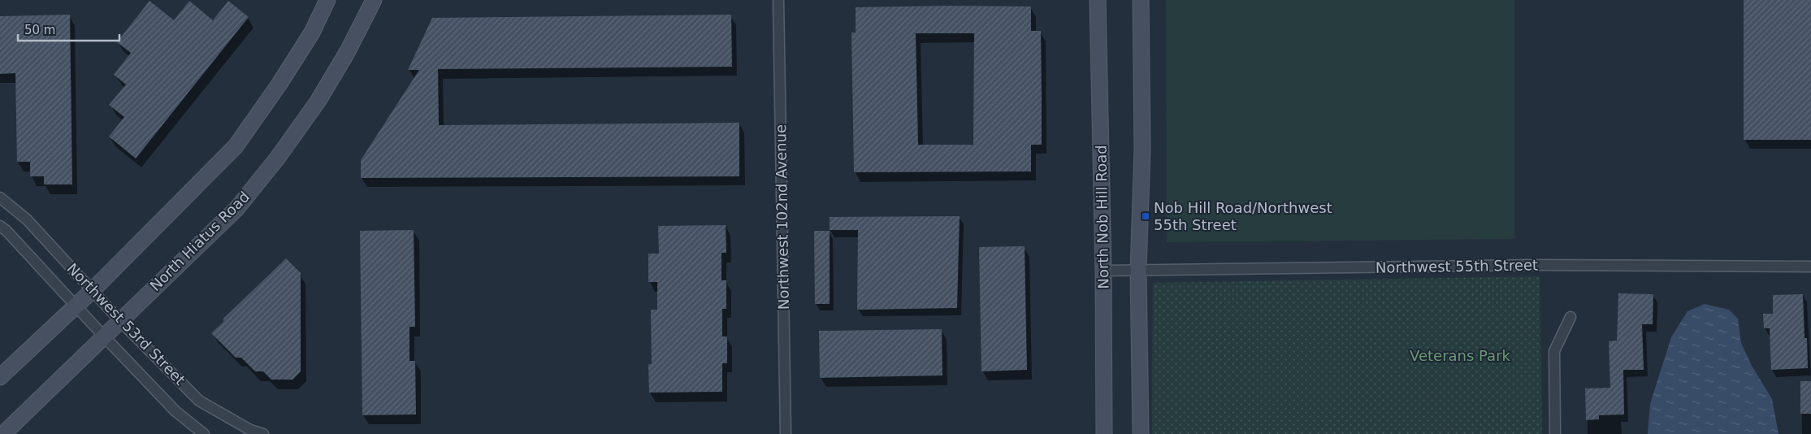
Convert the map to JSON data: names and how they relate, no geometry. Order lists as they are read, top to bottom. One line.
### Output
{"streets":{"main road":["North Nob Hill Road","North Hiatus Road"],"street":["Northwest 102nd Avenue","Northwest 55th Street","Northwest 53rd Street"]},"crossings":[["North Nob Hill Road","Northwest 55th Street"],["North Hiatus Road","Northwest 53rd Street"]],"parks":["Veterans Park"],"places":{"transit":["Nob Hill Road/Northwest 55th Street"]},"scale_bar":"50 m"}
